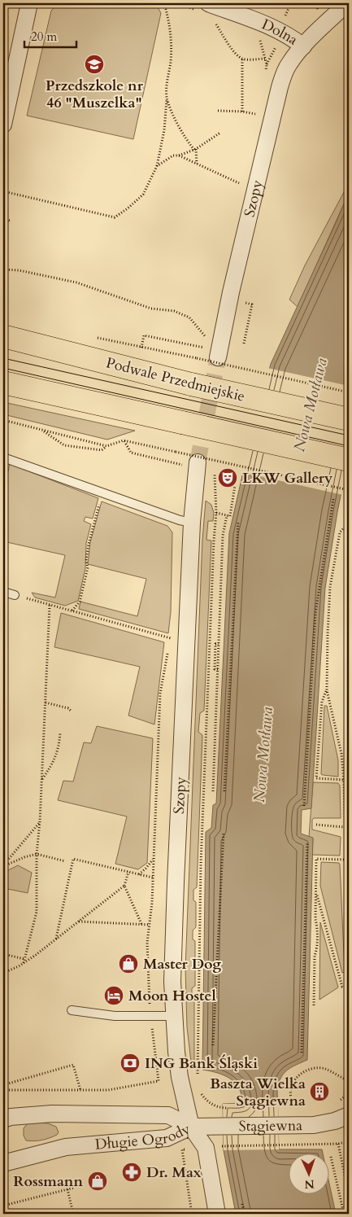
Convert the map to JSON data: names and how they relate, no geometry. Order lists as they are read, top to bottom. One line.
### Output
{"streets":{"main road":["Podwale Przedmiejskie"],"street":["Dolna","Szopy","Stągiewna","Długie Ogrody"]},"crossings":[["Dolna","Szopy"],["Szopy","Stągiewna"],["Szopy","Długie Ogrody"],["Stągiewna","Długie Ogrody"]],"water":["Nowa Motława"],"places":{"school or university":["Przedszkole nr 46 \"Muszelka\""],"theatre":["LKW Gallery"],"shop":["Master Dog","Rossmann"],"hotel":["Moon Hostel"],"bank":["ING Bank Śląski"],"building":["Baszta Wielka Stągiewna"],"pharmacy":["Dr. Max"]},"scale_bar":"20 m","north":"bottom"}
